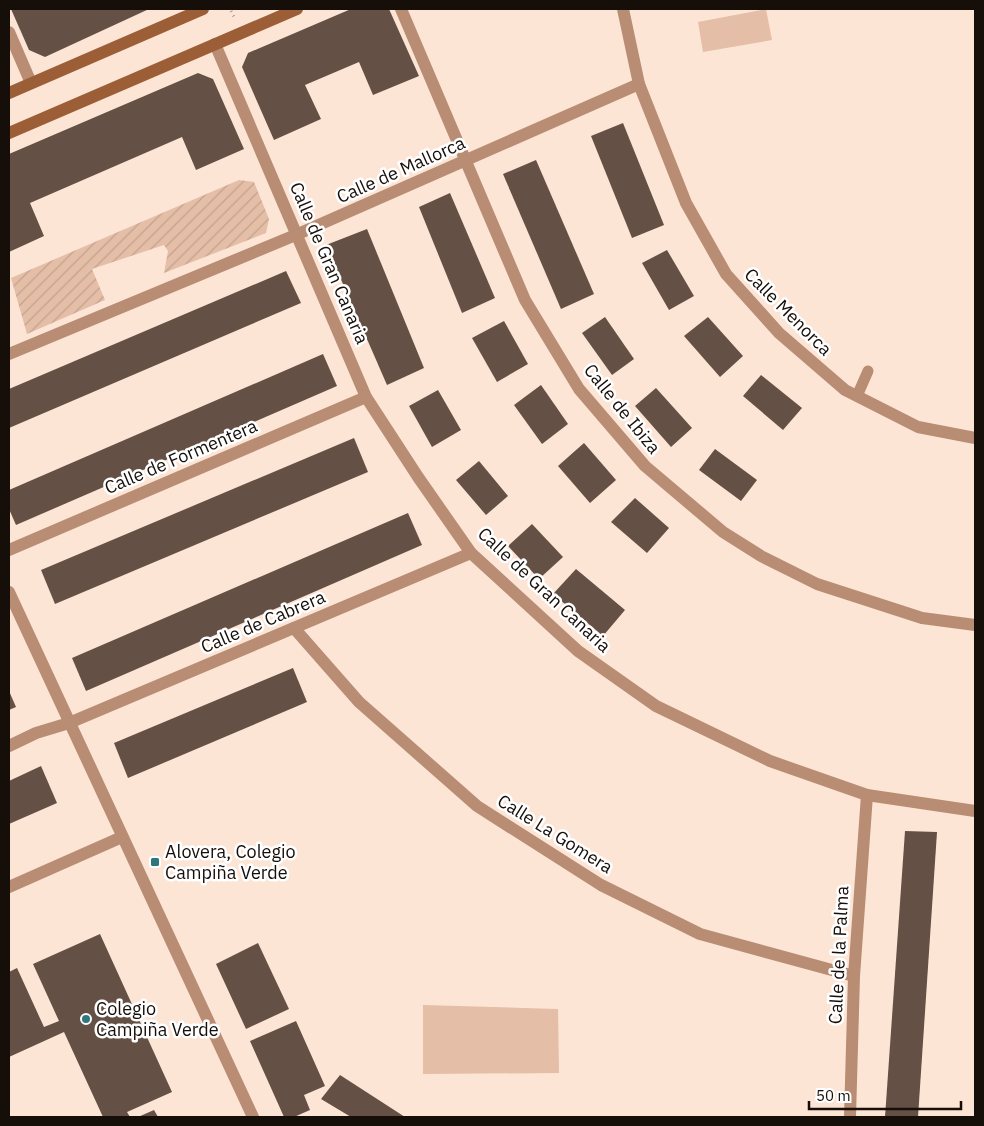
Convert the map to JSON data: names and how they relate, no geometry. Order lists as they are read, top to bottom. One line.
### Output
{"streets":{"street":["Calle de Mallorca","Calle de Gran Canaria","Calle Menorca","Calle de Ibiza","Calle de Formentera","Calle de Cabrera","Calle La Gomera","Calle de la Palma"]},"crossings":[["Calle de Mallorca","Calle de Gran Canaria"],["Calle de Mallorca","Calle Menorca"],["Calle de Mallorca","Calle de Ibiza"],["Calle de Gran Canaria","Calle de Formentera"],["Calle de Gran Canaria","Calle de Cabrera"],["Calle de Gran Canaria","Calle de la Palma"],["Calle de Cabrera","Calle La Gomera"],["Calle La Gomera","Calle de la Palma"]],"places":{"transit":["Alovera, Colegio Campiña Verde"],"other":["Colegio Campiña Verde"]},"scale_bar":"50 m"}
